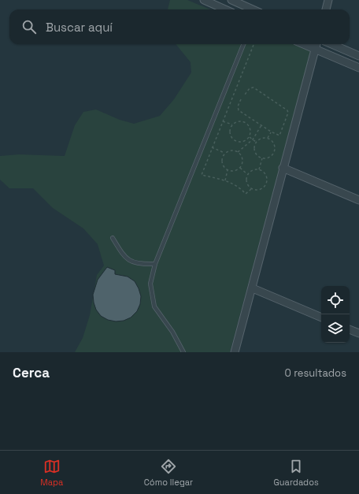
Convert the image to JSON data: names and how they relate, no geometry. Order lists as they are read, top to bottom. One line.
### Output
{"page":{"search":"Buscar aquí","heading":["Cerca","0 resultados"],"nav":["Mapa","Cómo llegar","Guardados"]}}
